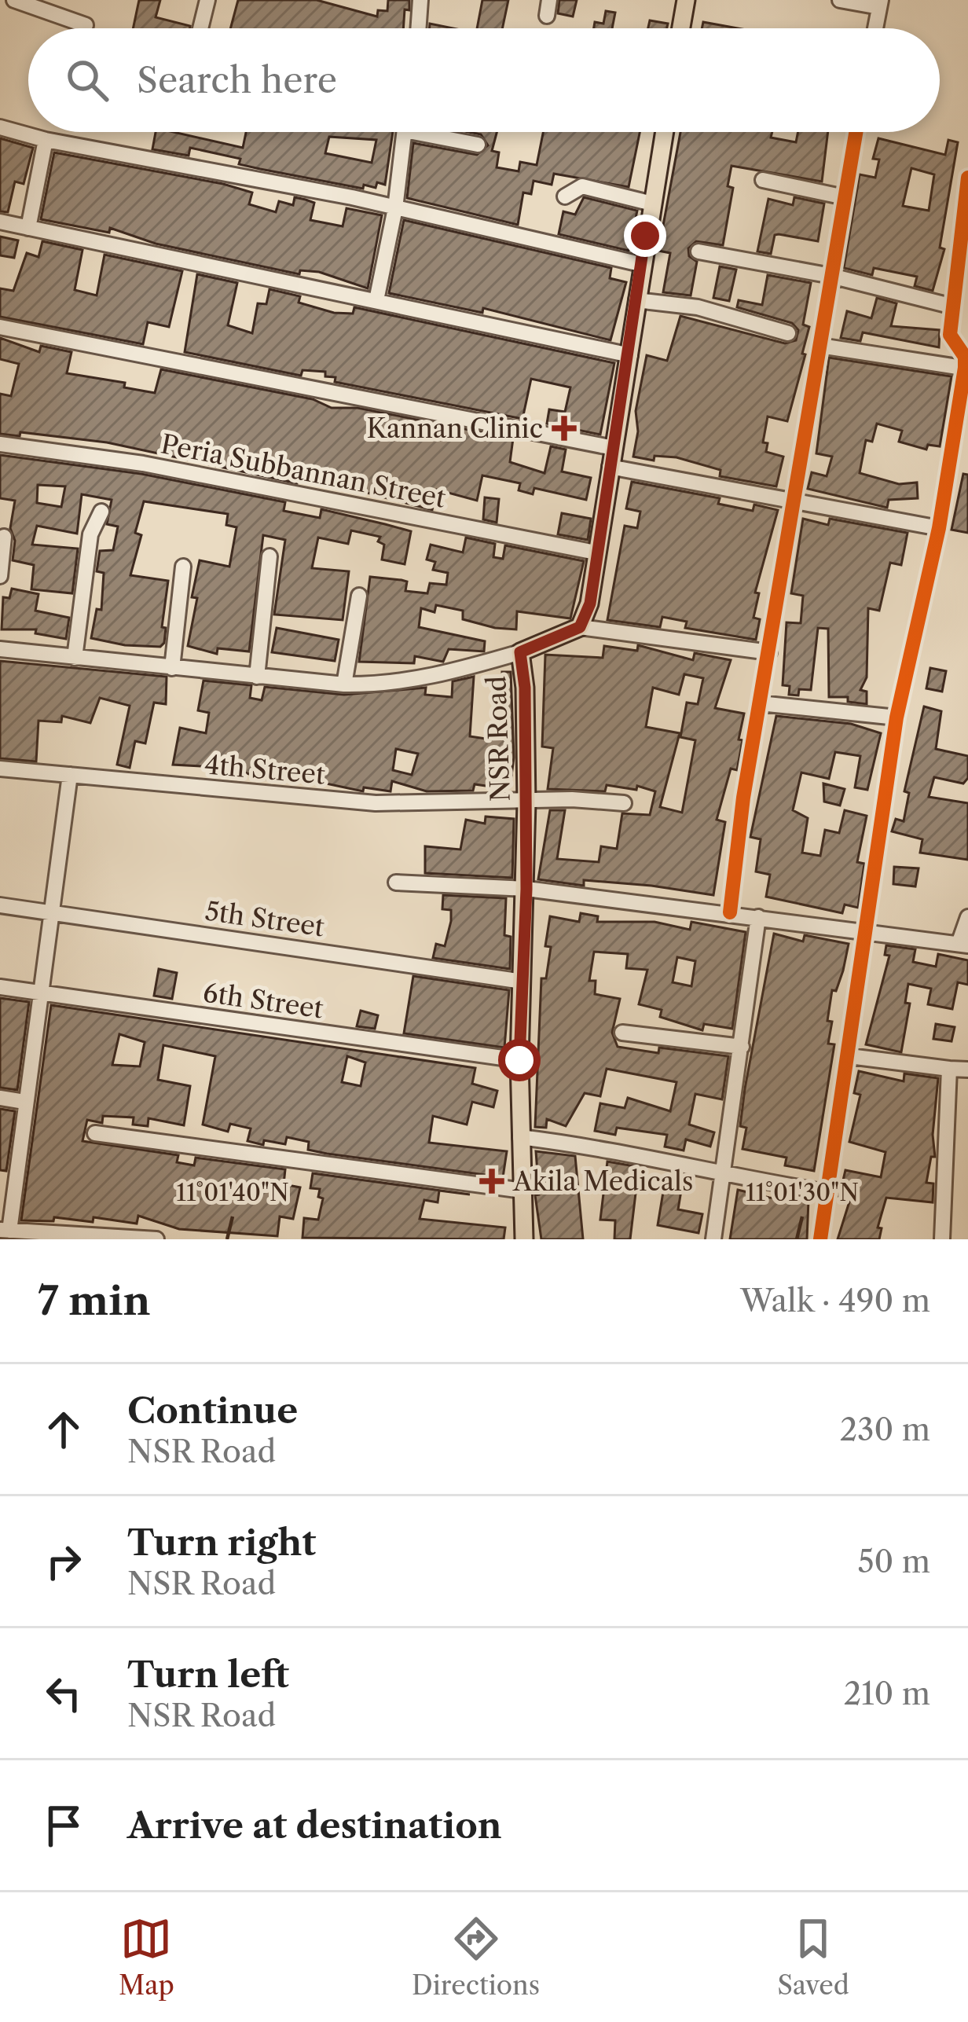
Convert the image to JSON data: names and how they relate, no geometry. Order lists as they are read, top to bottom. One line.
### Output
{"streets":{"main road":["NSR Road"],"street":["Peria Subbannan Street","4th Street","5th Street","6th Street"]},"crossings":[["NSR Road","4th Street"],["NSR Road","5th Street"],["NSR Road","6th Street"]],"places":{"health":["Kannan Clinic","Akila Medicals"]},"page":{"search":"Search here","heading":["7 min","Walk · 490 m"],"list":[["Continue","NSR Road","230 m"],["Turn right","NSR Road","50 m"],["Turn left","NSR Road","210 m"],"Arrive at destination"],"nav":["Map","Directions","Saved"]},"coordinates":["11°01'40\"N","11°01'30\"N"]}
